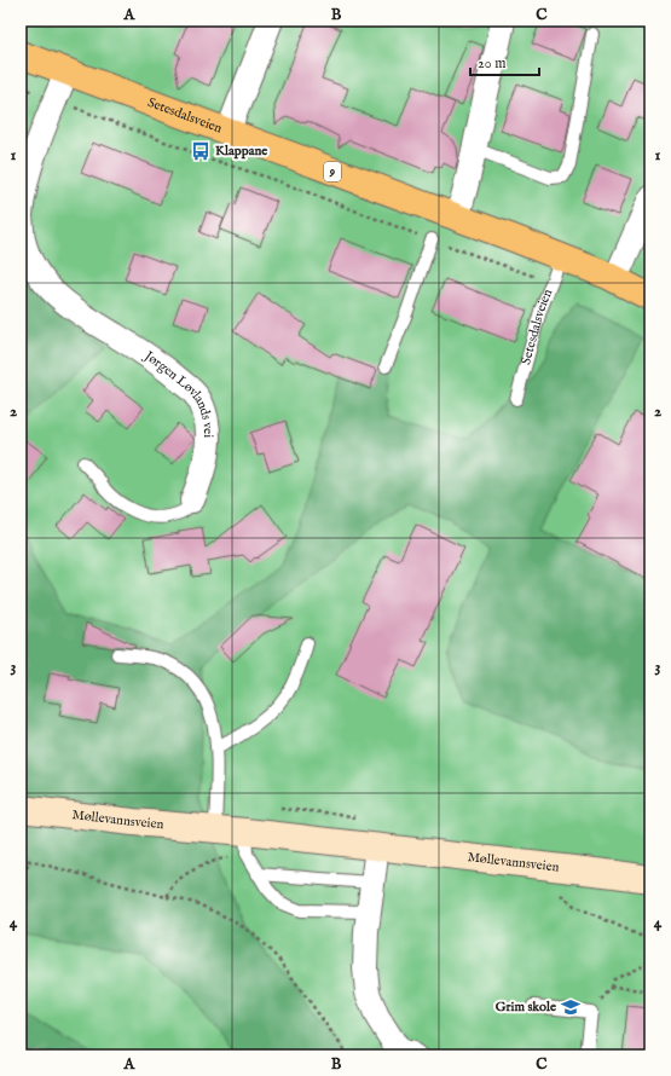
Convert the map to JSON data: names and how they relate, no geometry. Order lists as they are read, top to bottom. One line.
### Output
{"streets":{"highway":["Setesdalsveien","9"],"main road":["Møllevannsveien"],"street":["Jørgen Løvlands vei"]},"crossings":[["Setesdalsveien","Jørgen Løvlands vei"]],"places":{"bus stop":["Klappane"],"school or university":["Grim skole"]},"scale_bar":"20 m","grid":{"columns":["A","B","C"],"rows":["1","2","3","4"]}}
